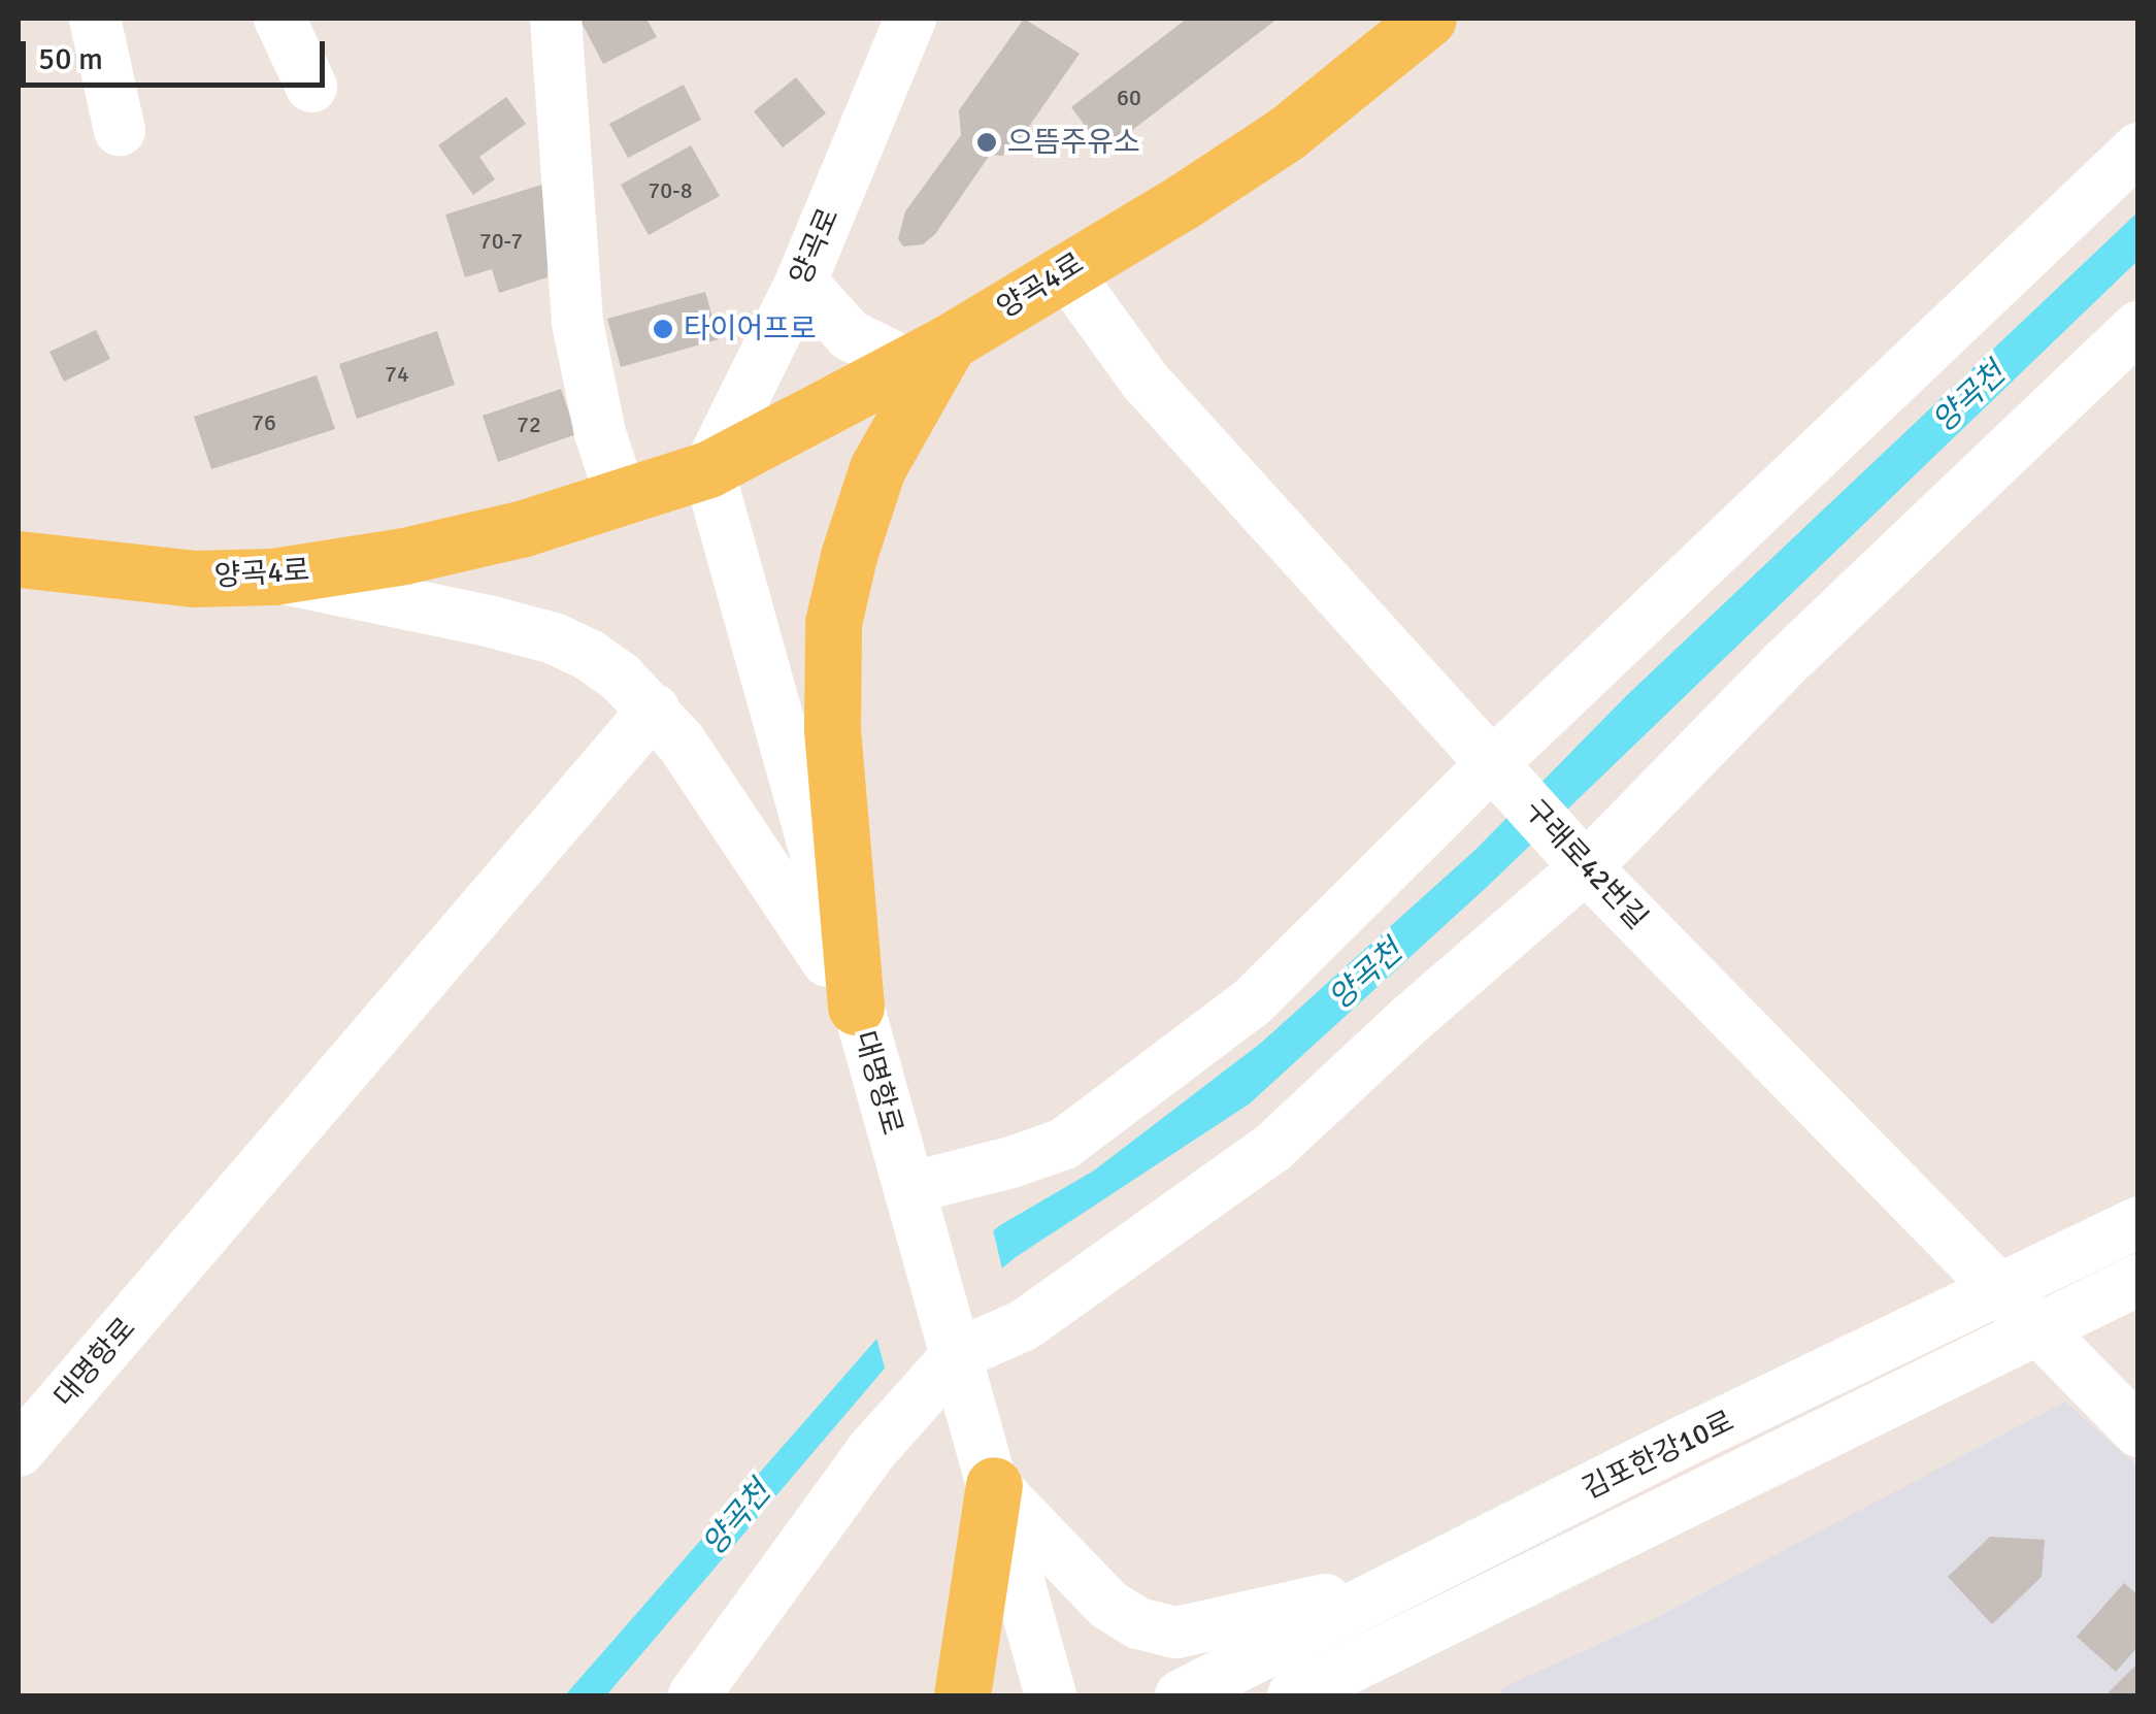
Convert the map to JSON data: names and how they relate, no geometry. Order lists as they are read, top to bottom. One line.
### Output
{"streets":{"main road":["양곡4로"],"street":["양곡로","구래로42번길","대명항로","김포한강10로"]},"crossings":[["양곡로","양곡4로"],["양곡로","대명항로"],["양곡4로","구래로42번길"],["양곡4로","대명항로"],["구래로42번길","김포한강10로"]],"water":["양곡천"],"places":["으뜸주유소","타이어프로"],"house_numbers":["60","70-8","70-7","74","76","72"],"scale_bar":"50 m"}
